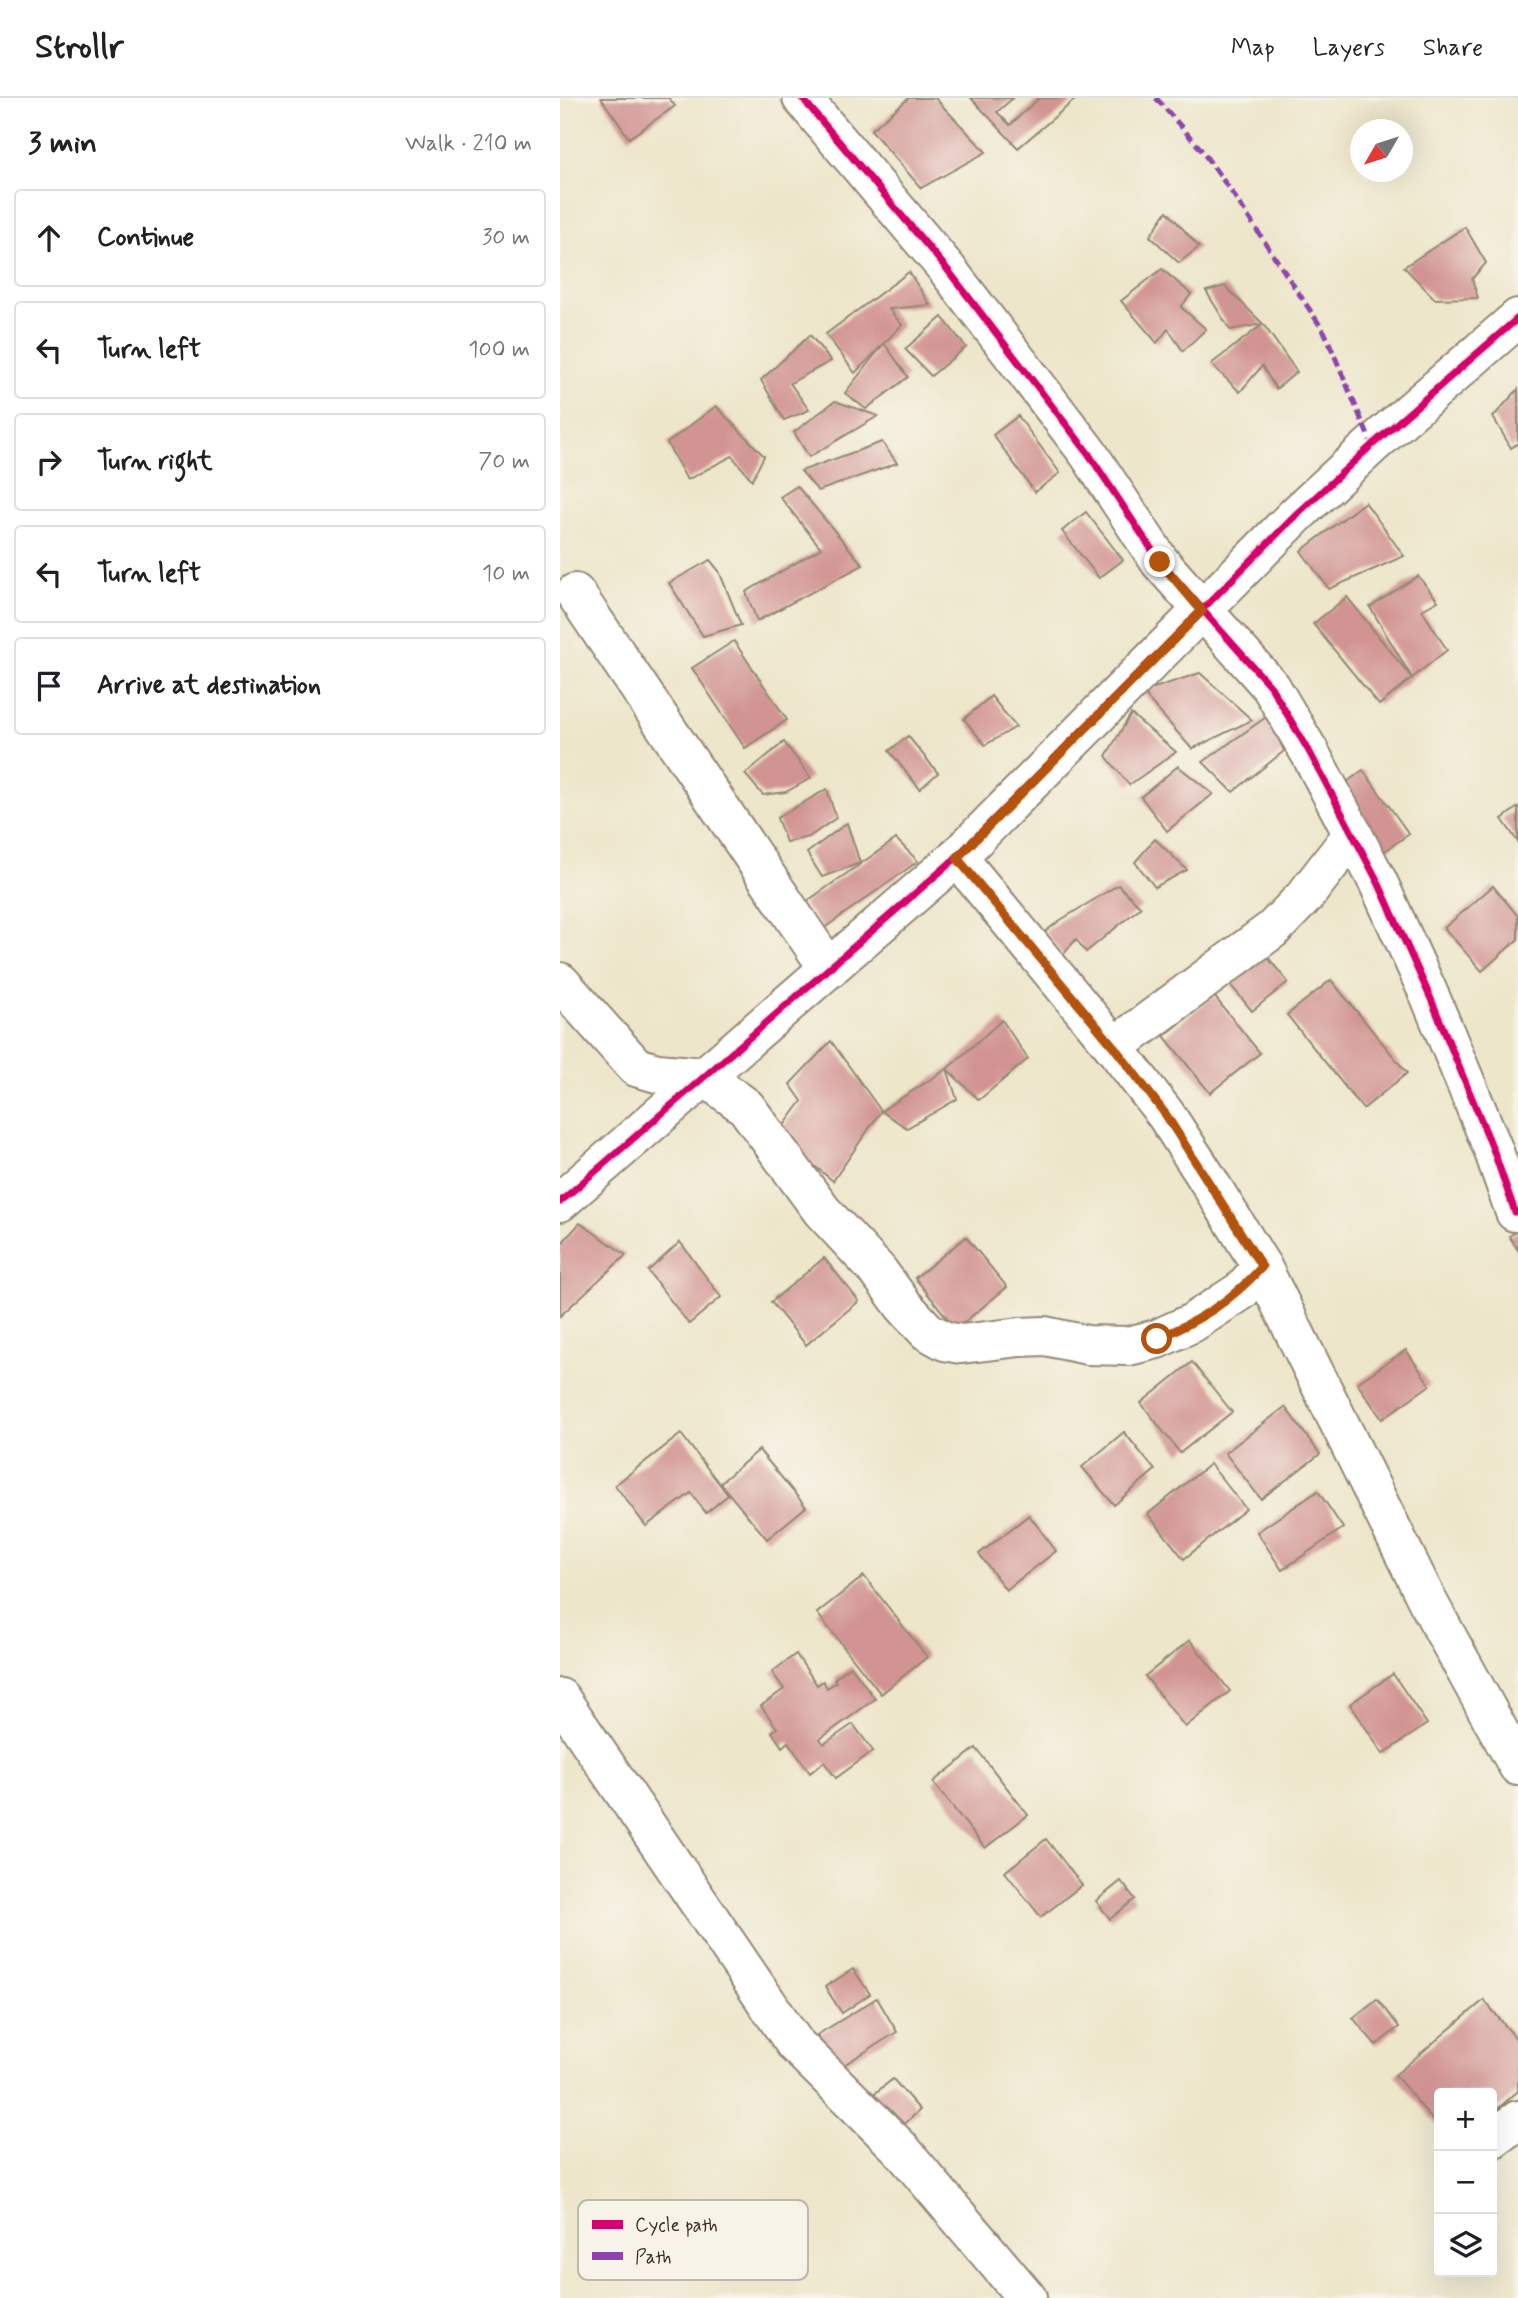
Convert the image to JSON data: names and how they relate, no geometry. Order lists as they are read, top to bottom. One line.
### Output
{"legend":["Cycle path","Path"],"north":"bottom left","page":{"header":"Strollr","nav":["Map","Layers","Share"],"heading":["3 min","Walk · 210 m"],"list":[["Continue","30 m"],["Turn left","100 m"],["Turn right","70 m"],["Turn left","10 m"],"Arrive at destination"],"map_buttons":["+","−"]}}
